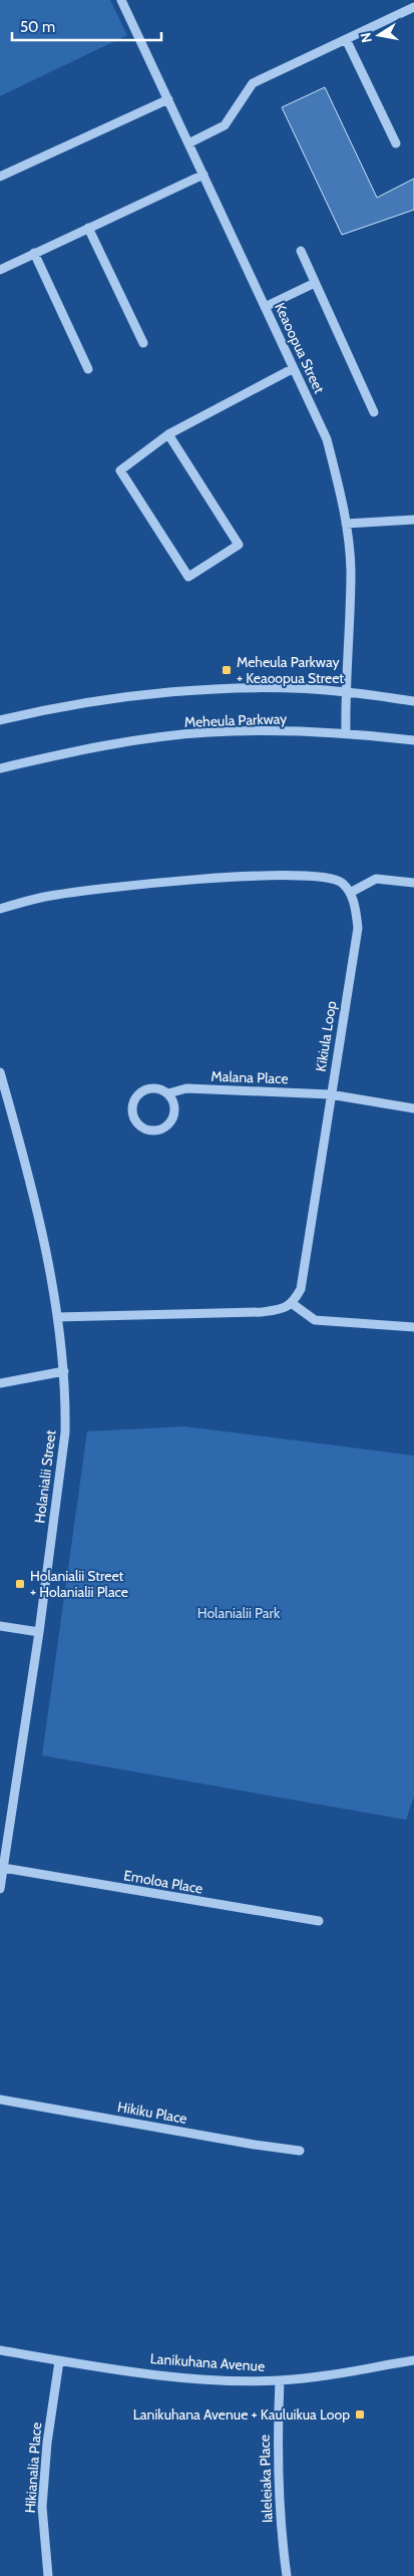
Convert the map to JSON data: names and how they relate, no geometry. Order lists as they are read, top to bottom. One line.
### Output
{"streets":{"street":["Keaoopua Street","Meheula Parkway","Kikiula Loop","Malana Place","Holanialii Street","Emoloa Place","Hikiku Place","Lanikuhana Avenue","Hikianalia Place","Ialeleiaka Place"]},"crossings":[["Keaoopua Street","Meheula Parkway"],["Kikiula Loop","Malana Place"],["Holanialii Street","Emoloa Place"],["Lanikuhana Avenue","Hikianalia Place"],["Lanikuhana Avenue","Ialeleiaka Place"]],"parks":["Holanialii Park"],"places":{"transit":["Meheula Parkway + Keaoopua Street","Holanialii Street + Holanialii Place","Lanikuhana Avenue + Kauluikua Loop"]},"scale_bar":"50 m","north":"left"}
